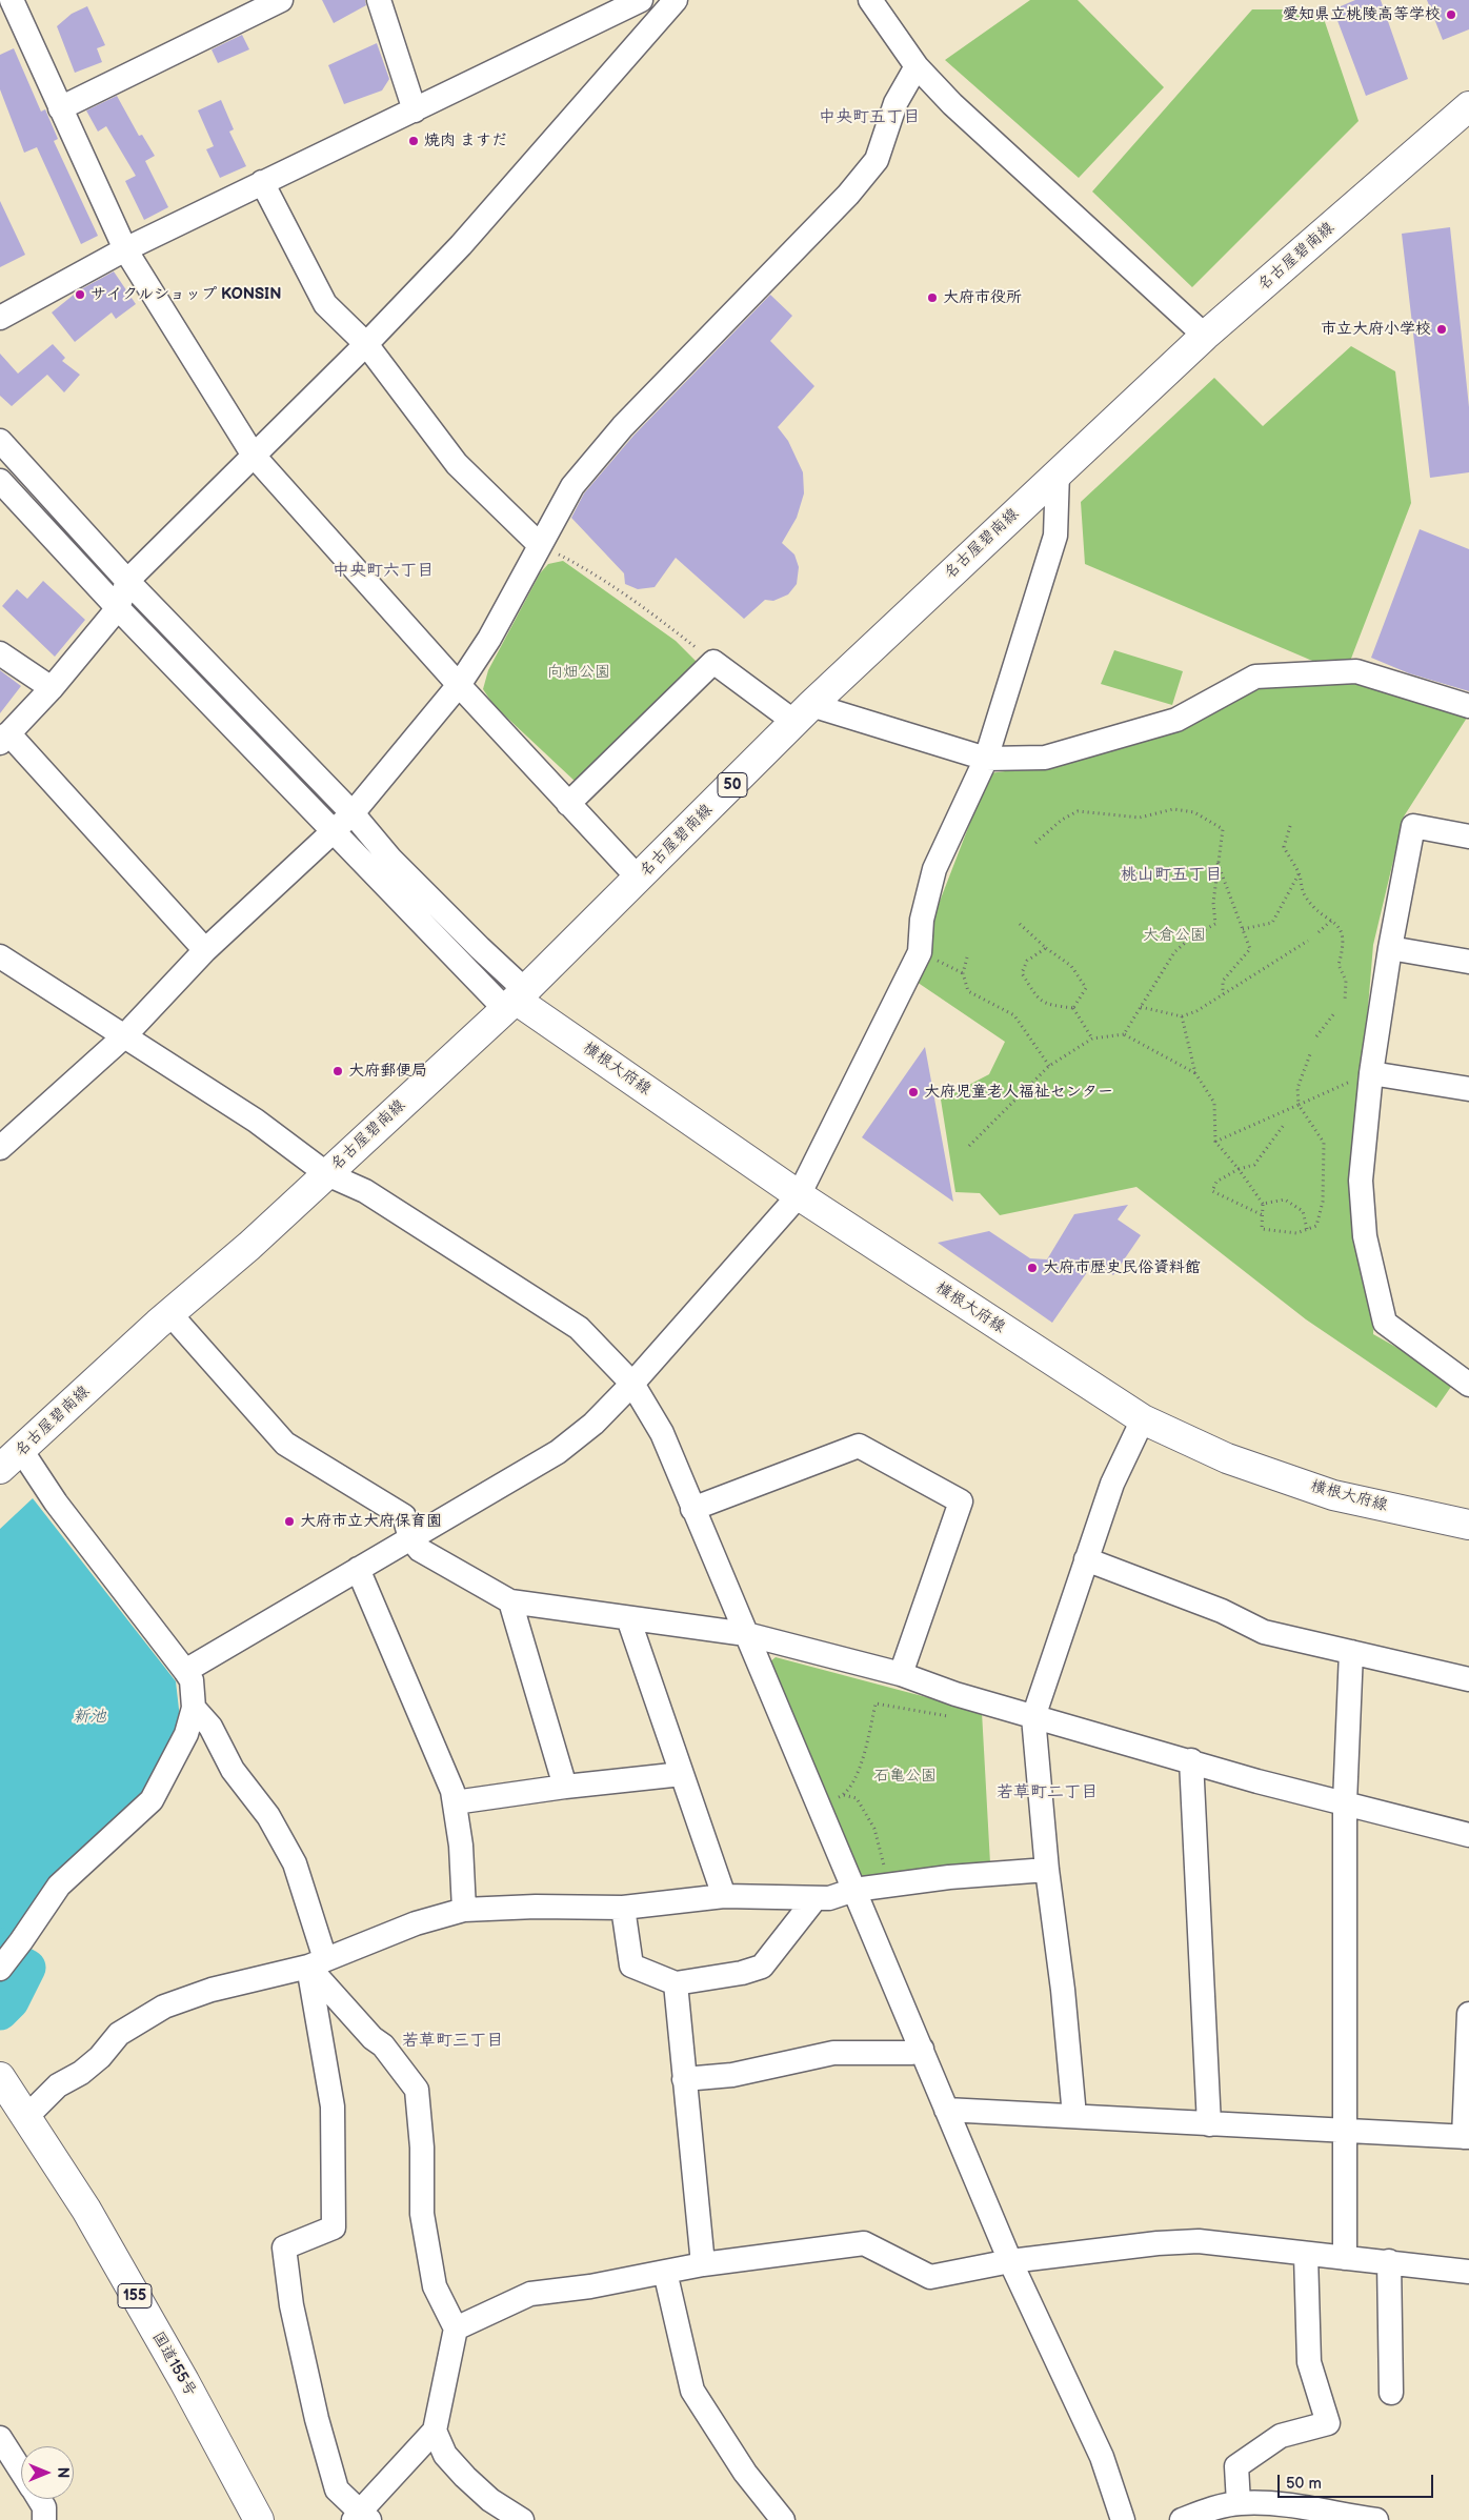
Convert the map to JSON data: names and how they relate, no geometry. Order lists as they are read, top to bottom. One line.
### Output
{"streets":{"main road":["名古屋碧南線","50","横根大府線","155","国道155号"]},"crossings":[["名古屋碧南線","横根大府線"]],"districts":["中央町五丁目","中央町六丁目","桃山町五丁目","若草町二丁目","若草町三丁目"],"water":["新池"],"parks":["向畑公園","大倉公園","石亀公園"],"places":["愛知県立桃陵高等学校","焼肉 ますだ","サイクルショップ KONSIN","大府市役所","市立大府小学校","大府郵便局","大府児童老人福祉センター","大府市歴史民俗資料館","大府市立大府保育園"],"scale_bar":"50 m","north":"right"}
